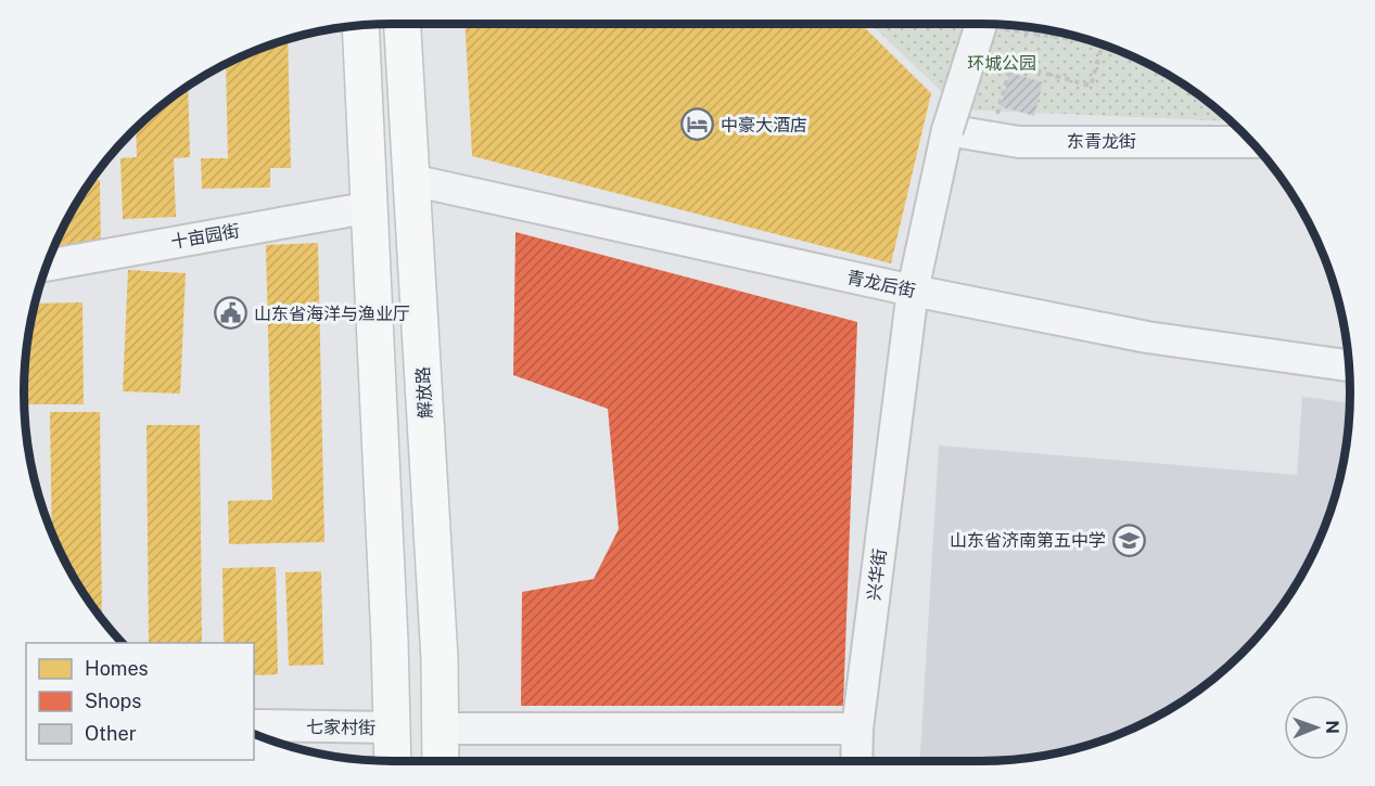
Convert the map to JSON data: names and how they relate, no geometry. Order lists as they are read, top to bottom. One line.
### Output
{"streets":{"main road":["解放路"],"street":["东青龙街","十亩园街","青龙后街","兴华街","七家村街"]},"crossings":[["东青龙街","兴华街"],["青龙后街","解放路"],["青龙后街","兴华街"]],"parks":["环城公园"],"places":{"hotel":["中豪大酒店"],"public building":["山东省海洋与渔业厅"],"school or university":["山东省济南第五中学"]},"legend":["Homes","Shops","Other"],"north":"right"}
